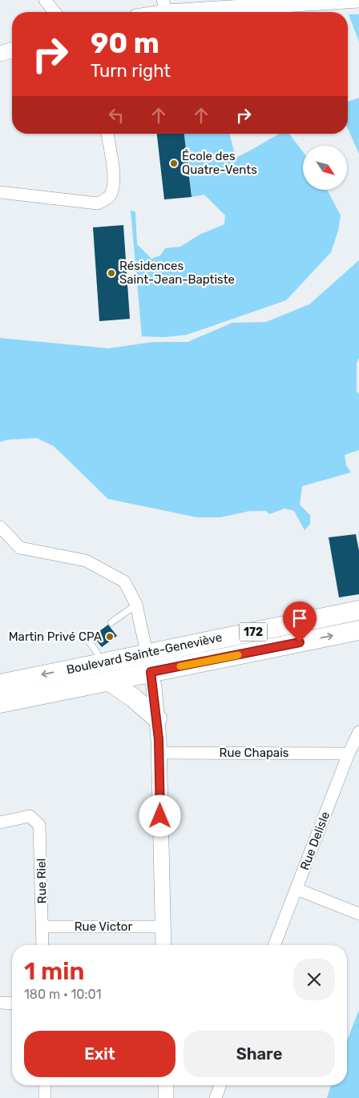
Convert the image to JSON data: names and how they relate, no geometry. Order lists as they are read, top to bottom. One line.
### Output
{"streets":{"main road":["172","Boulevard Sainte-Geneviève"],"street":["Rue Chapais","Rue Delisle","Rue Riel","Rue Victor"]},"crossings":[["Rue Chapais","Rue Delisle"],["Rue Riel","Rue Victor"]],"places":["École des Quatre-Vents","Résidences Saint-Jean-Baptiste","Martin Privé CPA"],"north":"bottom right","page":{"turn":["90 m","Turn right"],"heading":["1 min","180 m · 10:01"],"buttons":["Exit","Share"]}}
